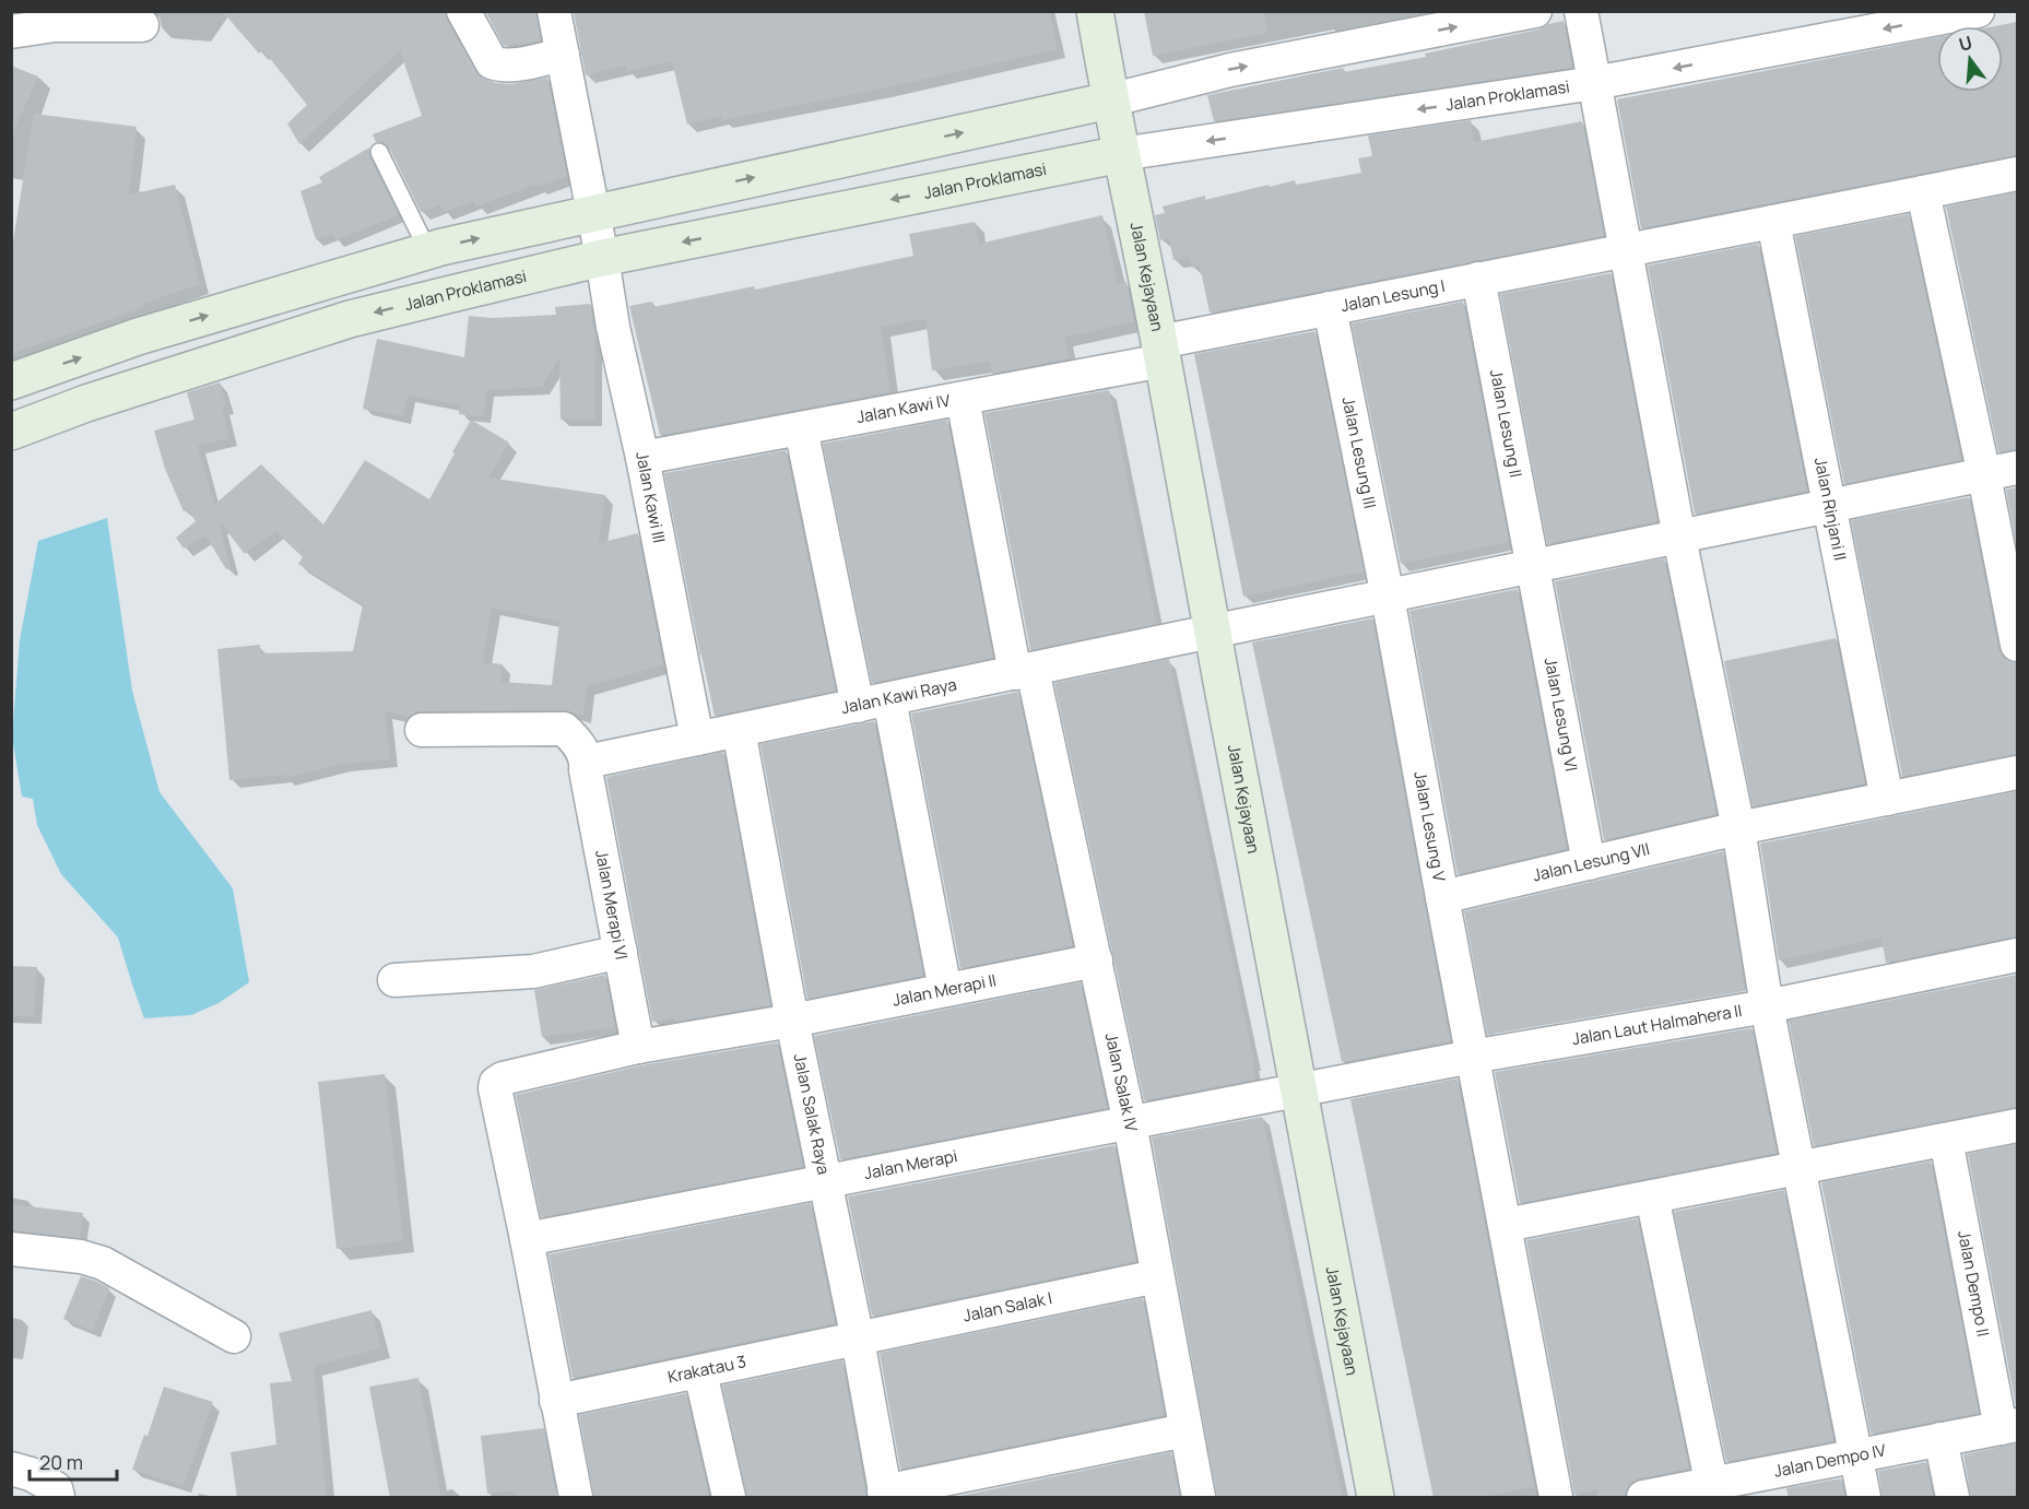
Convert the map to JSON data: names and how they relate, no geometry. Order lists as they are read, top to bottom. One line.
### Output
{"streets":{"street":["Jalan Proklamasi","Jalan Kejayaan","Jalan Lesung I","Jalan Kawi IV","Jalan Lesung II","Jalan Lesung III","Jalan Kawi III","Jalan Rinjani II","Jalan Kawi Raya","Jalan Lesung VI","Jalan Lesung V","Jalan Lesung VII","Jalan Merapi VI","Jalan Merapi II","Jalan Laut Halmahera II","Jalan Salak IV","Jalan Salak Raya","Jalan Merapi","Jalan Dempo II","Jalan Salak I","Krakatau 3","Jalan Dempo IV"]},"crossings":[["Jalan Proklamasi","Jalan Kejayaan"],["Jalan Proklamasi","Jalan Kawi III"],["Jalan Kejayaan","Jalan Lesung I"],["Jalan Kejayaan","Jalan Kawi IV"],["Jalan Kejayaan","Jalan Kawi Raya"],["Jalan Kejayaan","Jalan Laut Halmahera II"],["Jalan Kejayaan","Jalan Merapi"],["Jalan Lesung I","Jalan Kawi IV"],["Jalan Lesung I","Jalan Lesung II"],["Jalan Lesung I","Jalan Lesung III"],["Jalan Lesung I","Jalan Rinjani II"],["Jalan Kawi IV","Jalan Kawi III"],["Jalan Kawi IV","Jalan Salak IV"],["Jalan Lesung II","Jalan Kawi Raya"],["Jalan Lesung II","Jalan Lesung VI"],["Jalan Lesung III","Jalan Kawi Raya"],["Jalan Lesung III","Jalan Lesung V"],["Jalan Kawi III","Jalan Kawi Raya"],["Jalan Rinjani II","Jalan Kawi Raya"],["Jalan Rinjani II","Jalan Lesung VII"],["Jalan Kawi Raya","Jalan Lesung VI"],["Jalan Kawi Raya","Jalan Lesung V"],["Jalan Kawi Raya","Jalan Merapi VI"],["Jalan Kawi Raya","Jalan Salak IV"],["Jalan Kawi Raya","Jalan Salak Raya"],["Jalan Lesung VI","Jalan Lesung VII"],["Jalan Lesung V","Jalan Lesung VII"],["Jalan Lesung V","Jalan Laut Halmahera II"],["Jalan Merapi VI","Jalan Merapi II"],["Jalan Merapi II","Jalan Salak IV"],["Jalan Merapi II","Jalan Salak Raya"],["Jalan Merapi II","Jalan Merapi"],["Jalan Laut Halmahera II","Jalan Merapi"],["Jalan Salak IV","Jalan Merapi"],["Jalan Salak IV","Jalan Salak I"],["Jalan Salak Raya","Jalan Merapi"],["Jalan Salak Raya","Jalan Salak I"],["Jalan Salak Raya","Krakatau 3"],["Jalan Dempo II","Jalan Dempo IV"],["Jalan Salak I","Krakatau 3"]],"scale_bar":"20 m","north":"top"}
